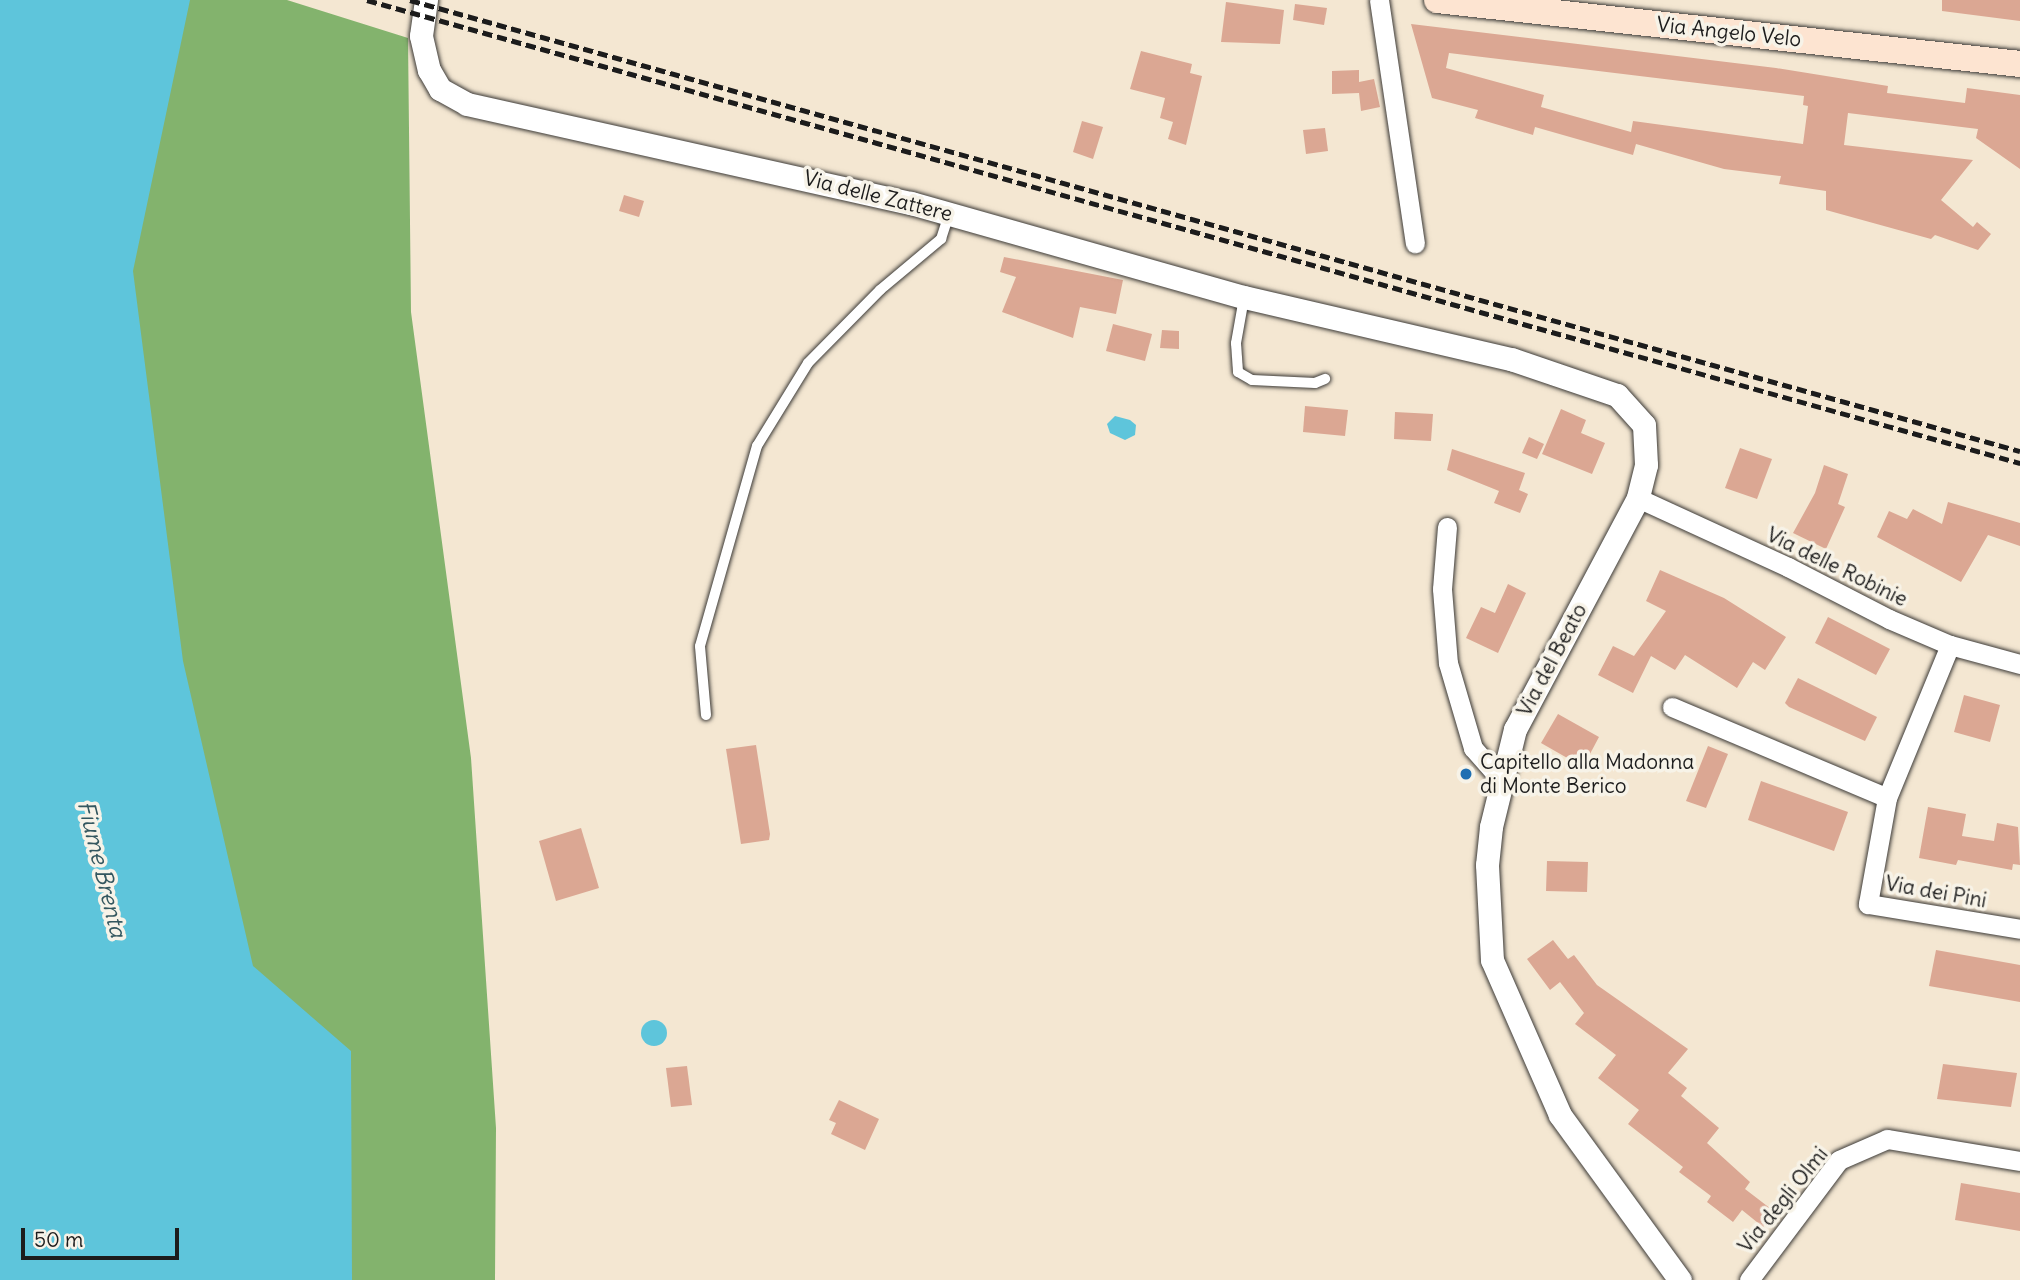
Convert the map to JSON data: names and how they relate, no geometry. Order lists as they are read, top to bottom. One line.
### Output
{"streets":{"main road":["Via Angelo Velo"],"street":["Via delle Zattere","Via delle Robinie","Via del Beato","Via dei Pini","Via degli Olmi"]},"crossings":[["Via delle Zattere","Via del Beato"],["Via delle Robinie","Via del Beato"],["Via delle Robinie","Via dei Pini"]],"water":["Fiume Brenta"],"places":["Capitello alla Madonna di Monte Berico"],"scale_bar":"50 m"}
